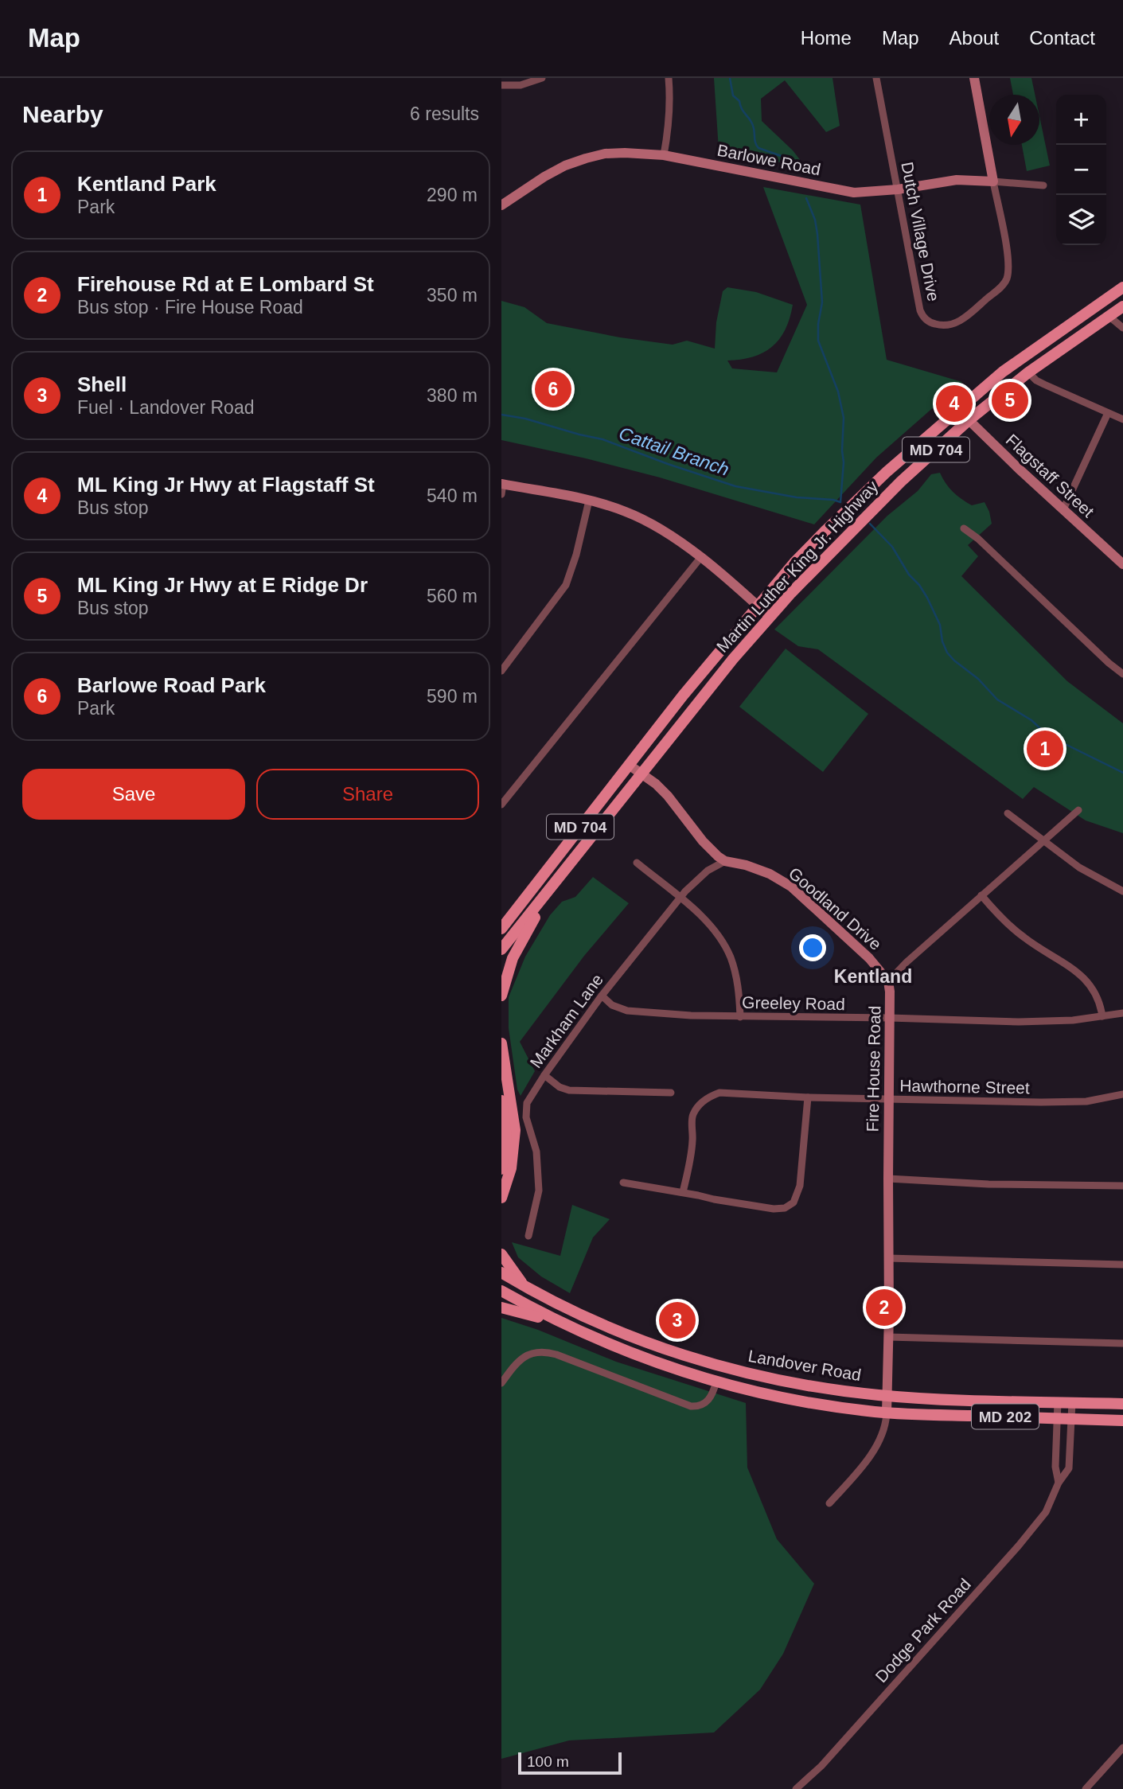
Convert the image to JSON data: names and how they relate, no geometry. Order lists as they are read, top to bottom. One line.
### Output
{"streets":{"main road":["MD 704","Martin Luther King Jr. Highway","Landover Road","MD 202"],"street":["Barlowe Road","Dutch Village Drive","Flagstaff Street","Goodland Drive","Greeley Road","Markham Lane","Fire House Road","Hawthorne Street","Dodge Park Road"]},"crossings":[["Barlowe Road","Dutch Village Drive"],["Flagstaff Street","Martin Luther King Jr. Highway"],["Martin Luther King Jr. Highway","Goodland Drive"],["Goodland Drive","Markham Lane"],["Goodland Drive","Fire House Road"],["Greeley Road","Markham Lane"],["Greeley Road","Fire House Road"],["Fire House Road","Hawthorne Street"],["Fire House Road","Landover Road"],["Landover Road","Dodge Park Road"]],"districts":["Kentland"],"water":["Cattail Branch"],"scale_bar":"100 m","north":"bottom","page":{"header":"Map","nav":["Home","Map","About","Contact"],"heading":["Nearby","6 results"],"map_buttons":["+","−"],"list":[{"mark":"1","name":"Kentland Park","note":"Park","value":"290 m"},{"mark":"2","name":"Firehouse Rd at E Lombard St","note":"Bus stop · Fire House Road","value":"350 m"},{"mark":"3","name":"Shell","note":"Fuel · Landover Road","value":"380 m"},{"mark":"4","name":"ML King Jr Hwy at Flagstaff St","note":"Bus stop","value":"540 m"},{"mark":"5","name":"ML King Jr Hwy at E Ridge Dr","note":"Bus stop","value":"560 m"},{"mark":"6","name":"Barlowe Road Park","note":"Park","value":"590 m"}],"pins":["6","5","4","1","2","3"],"buttons":["Save","Share"],"scale":"100 m"}}
